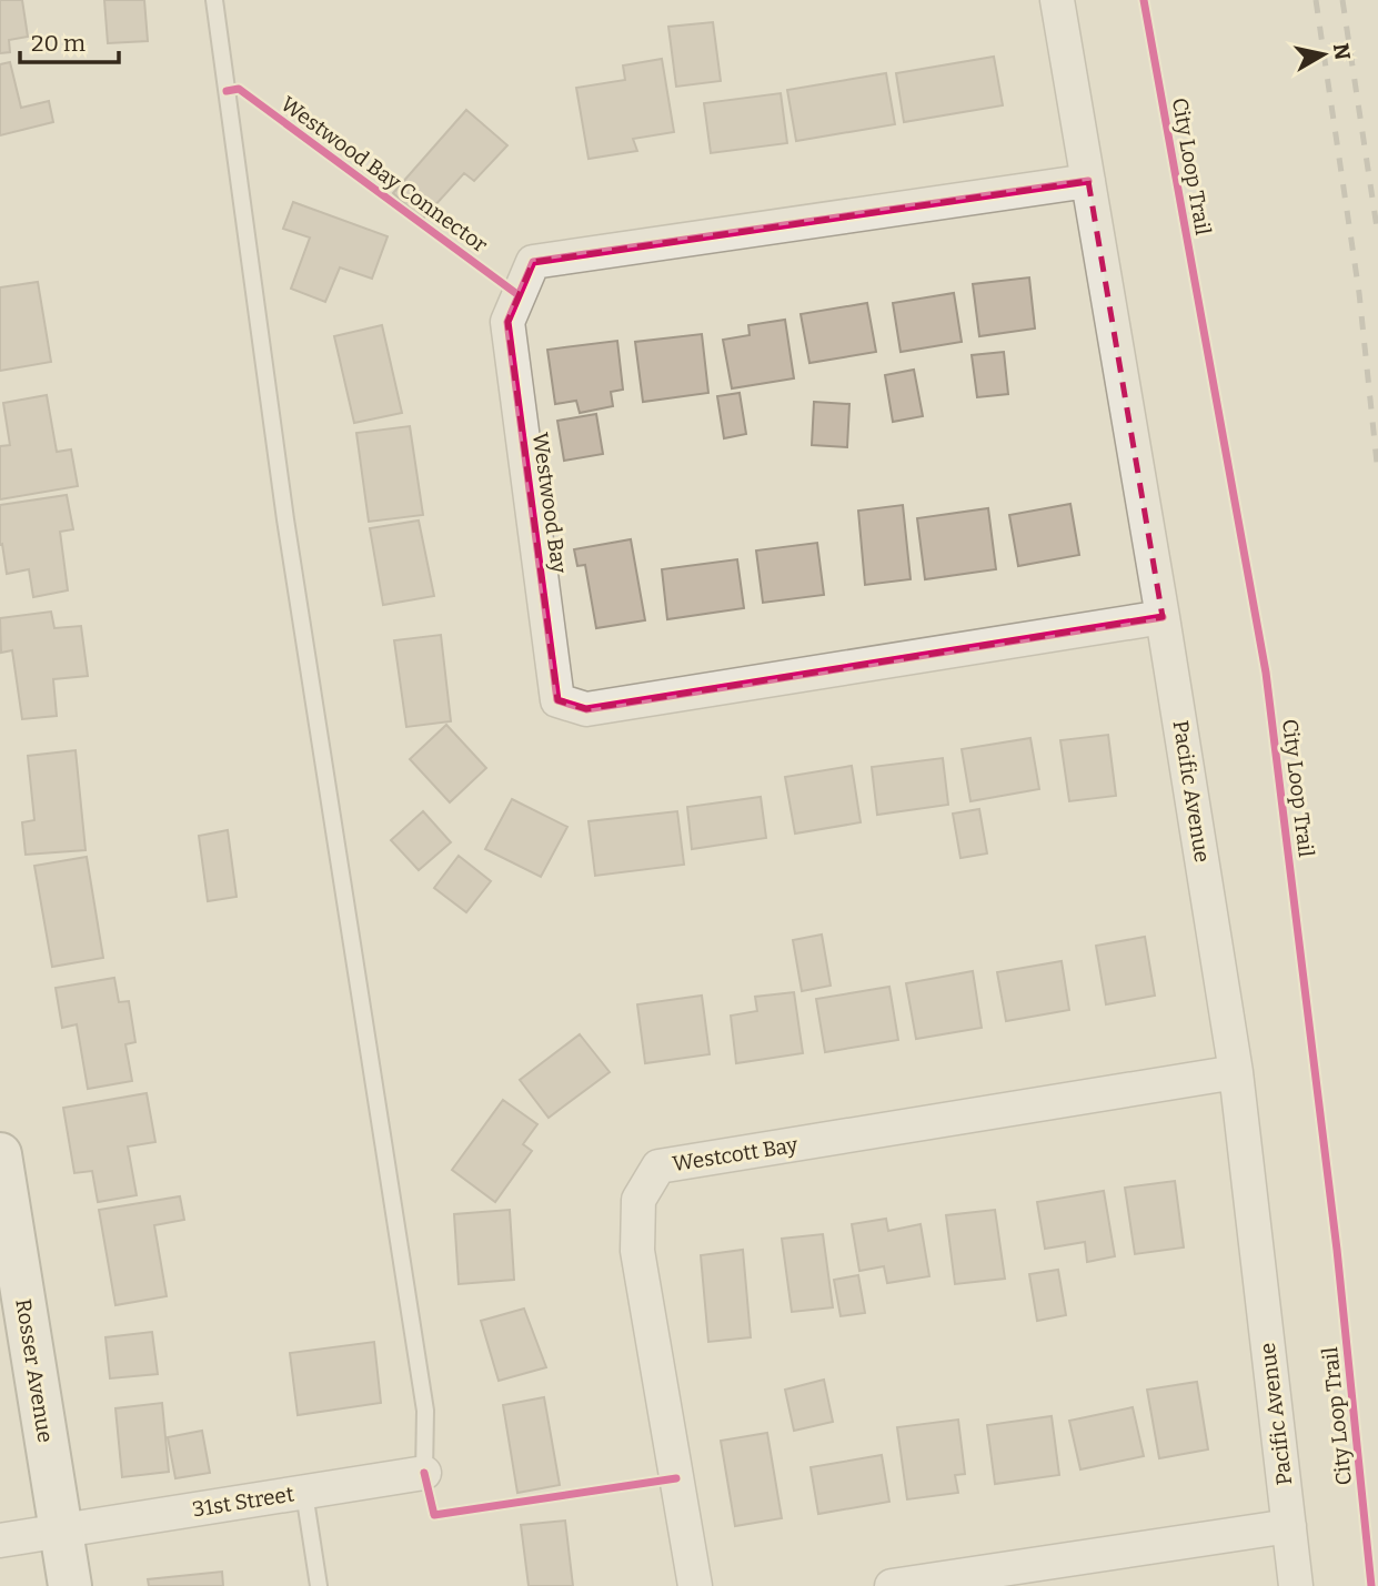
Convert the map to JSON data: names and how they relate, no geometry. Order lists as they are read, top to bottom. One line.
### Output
{"streets":{"street":["Westwood Bay","Pacific Avenue","Westcott Bay","Rosser Avenue","31st Street"],"cycle path":["City Loop Trail","Westwood Bay Connector"]},"crossings":[["Westwood Bay","Pacific Avenue"],["Pacific Avenue","Westcott Bay"],["Rosser Avenue","31st Street"]],"scale_bar":"20 m","north":"right"}
